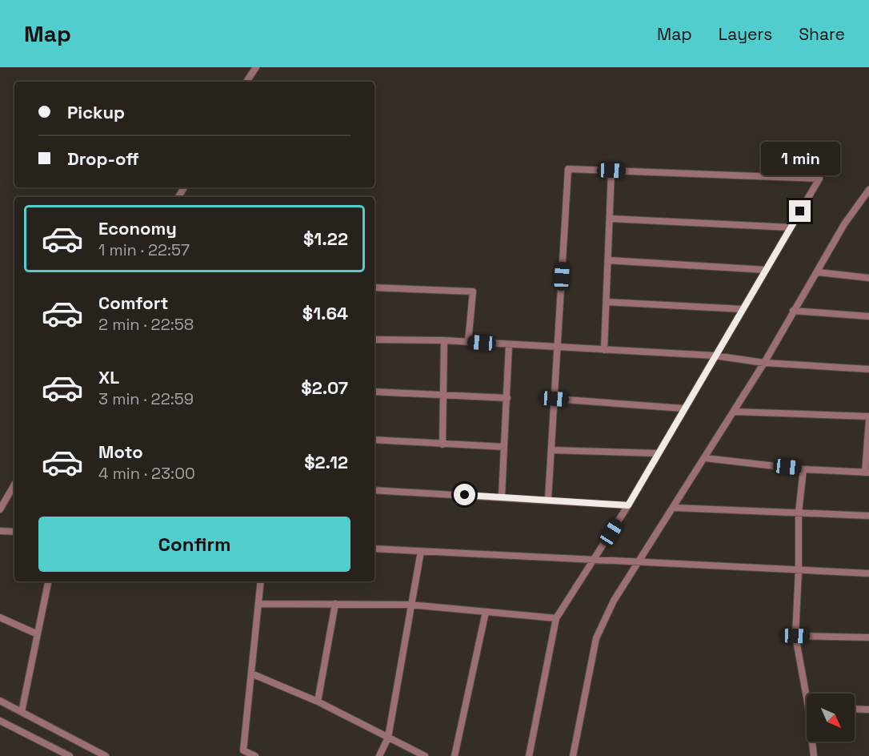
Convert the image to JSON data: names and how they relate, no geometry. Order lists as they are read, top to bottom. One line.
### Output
{"north":"bottom right","page":{"header":"Map","nav":["Map","Layers","Share"],"banner":["Pickup","Drop-off"],"bubble":"1 min","list":[{"name":"Economy","note":"1 min · 22:57","value":"$1.22"},{"name":"Comfort","note":"2 min · 22:58","value":"$1.64"},{"name":"XL","note":"3 min · 22:59","value":"$2.07"},{"name":"Moto","note":"4 min · 23:00","value":"$2.12"}],"buttons":"Confirm"}}
